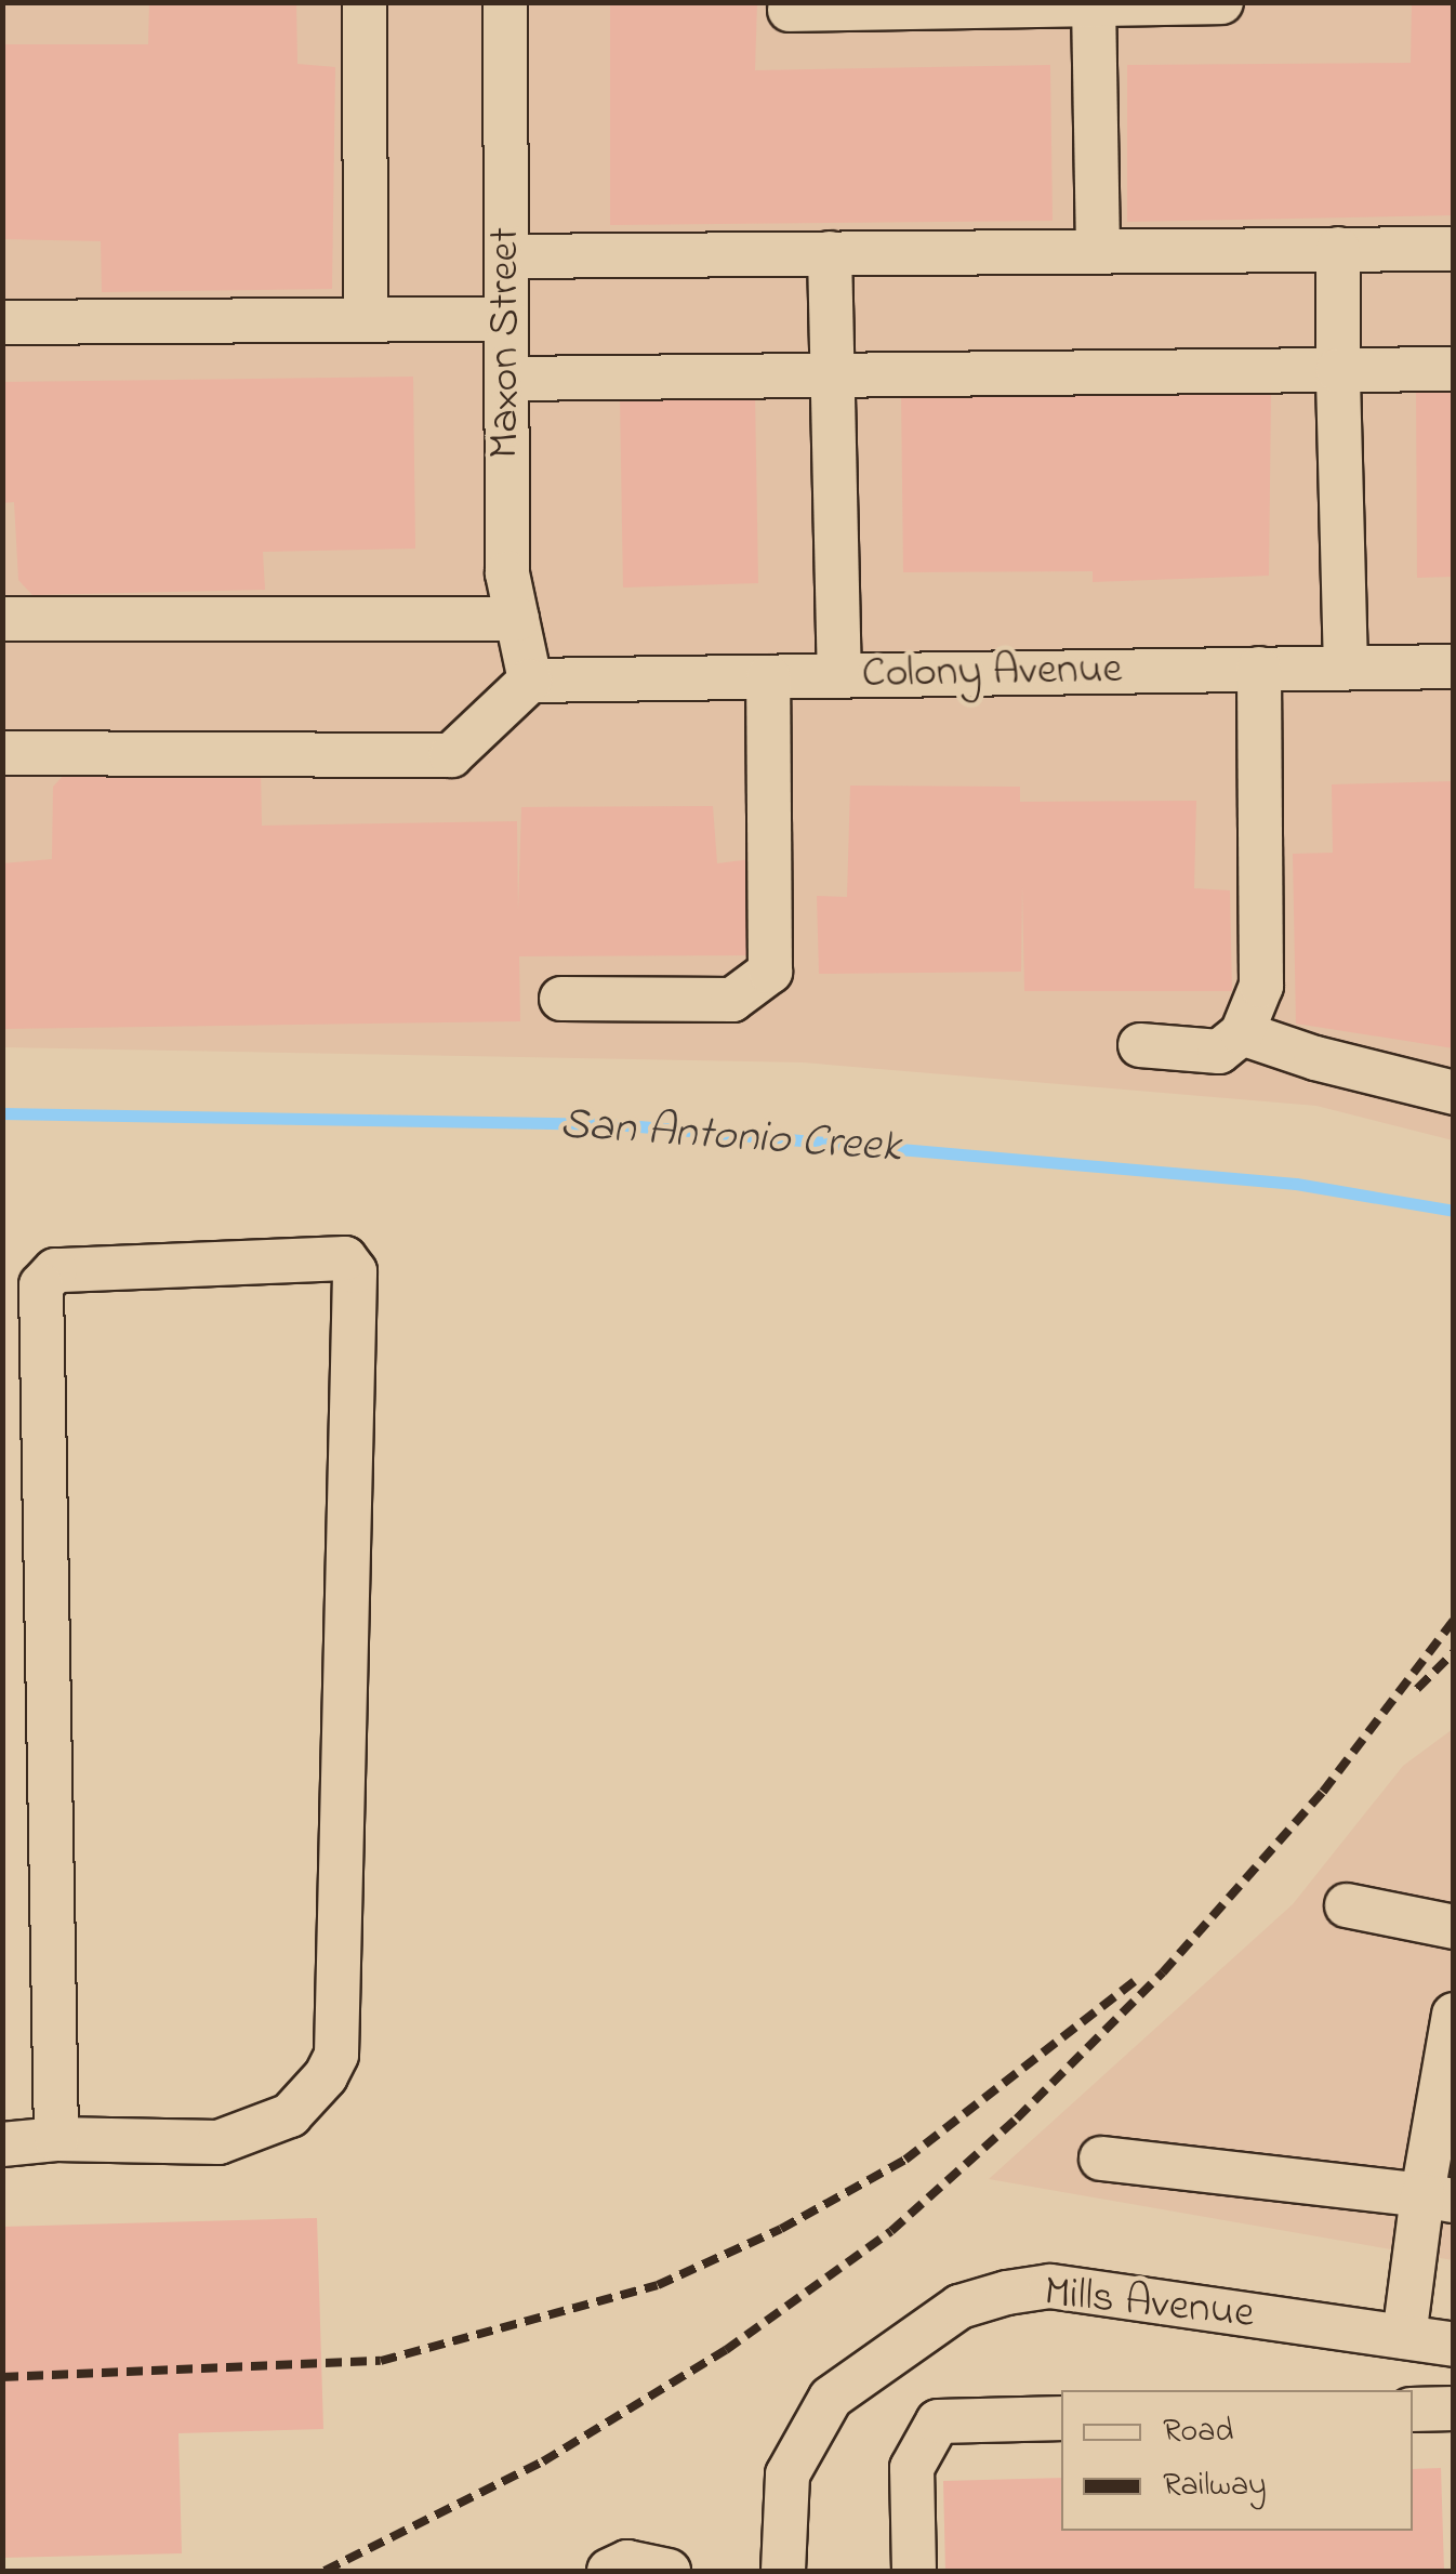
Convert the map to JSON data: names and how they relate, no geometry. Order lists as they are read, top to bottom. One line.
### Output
{"streets":{"street":["Maxon Street","Colony Avenue","Mills Avenue"]},"crossings":[["Maxon Street","Colony Avenue"]],"water":["San Antonio Creek"],"legend":["Road","Railway"]}
